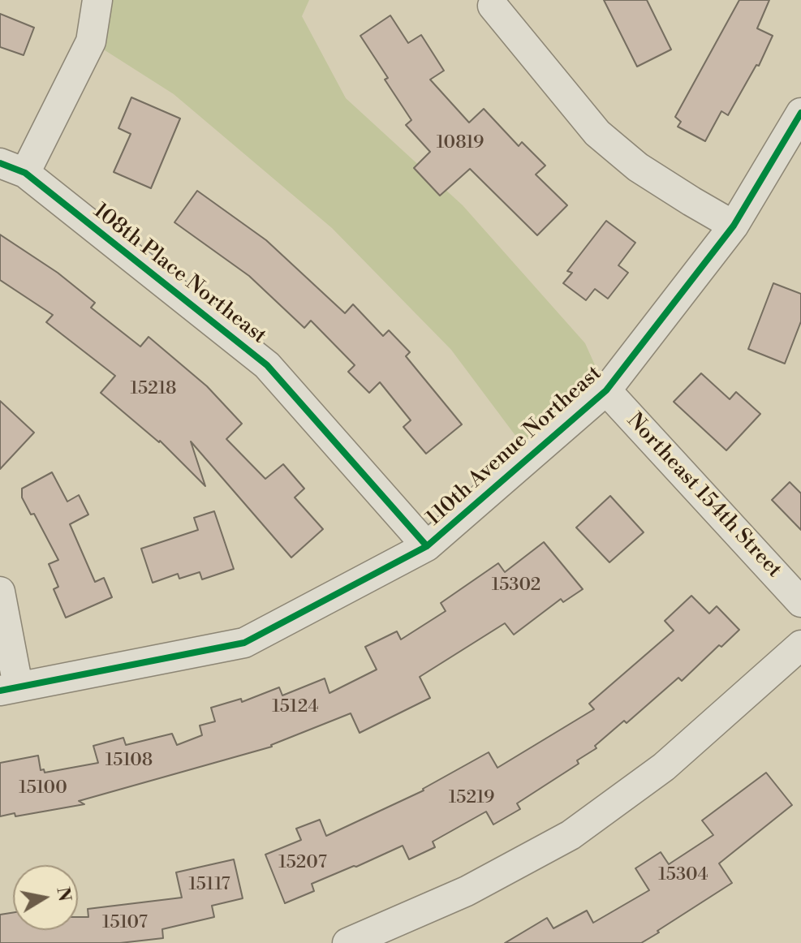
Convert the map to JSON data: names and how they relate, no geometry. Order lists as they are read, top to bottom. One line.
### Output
{"streets":{"street":["108th Place Northeast","110th Avenue Northeast","Northeast 154th Street"]},"crossings":[["108th Place Northeast","110th Avenue Northeast"],["110th Avenue Northeast","Northeast 154th Street"]],"house_numbers":["10819","15218","15302","15124","15108","15100","15219","15207","15304","15117","15107"],"north":"right"}
